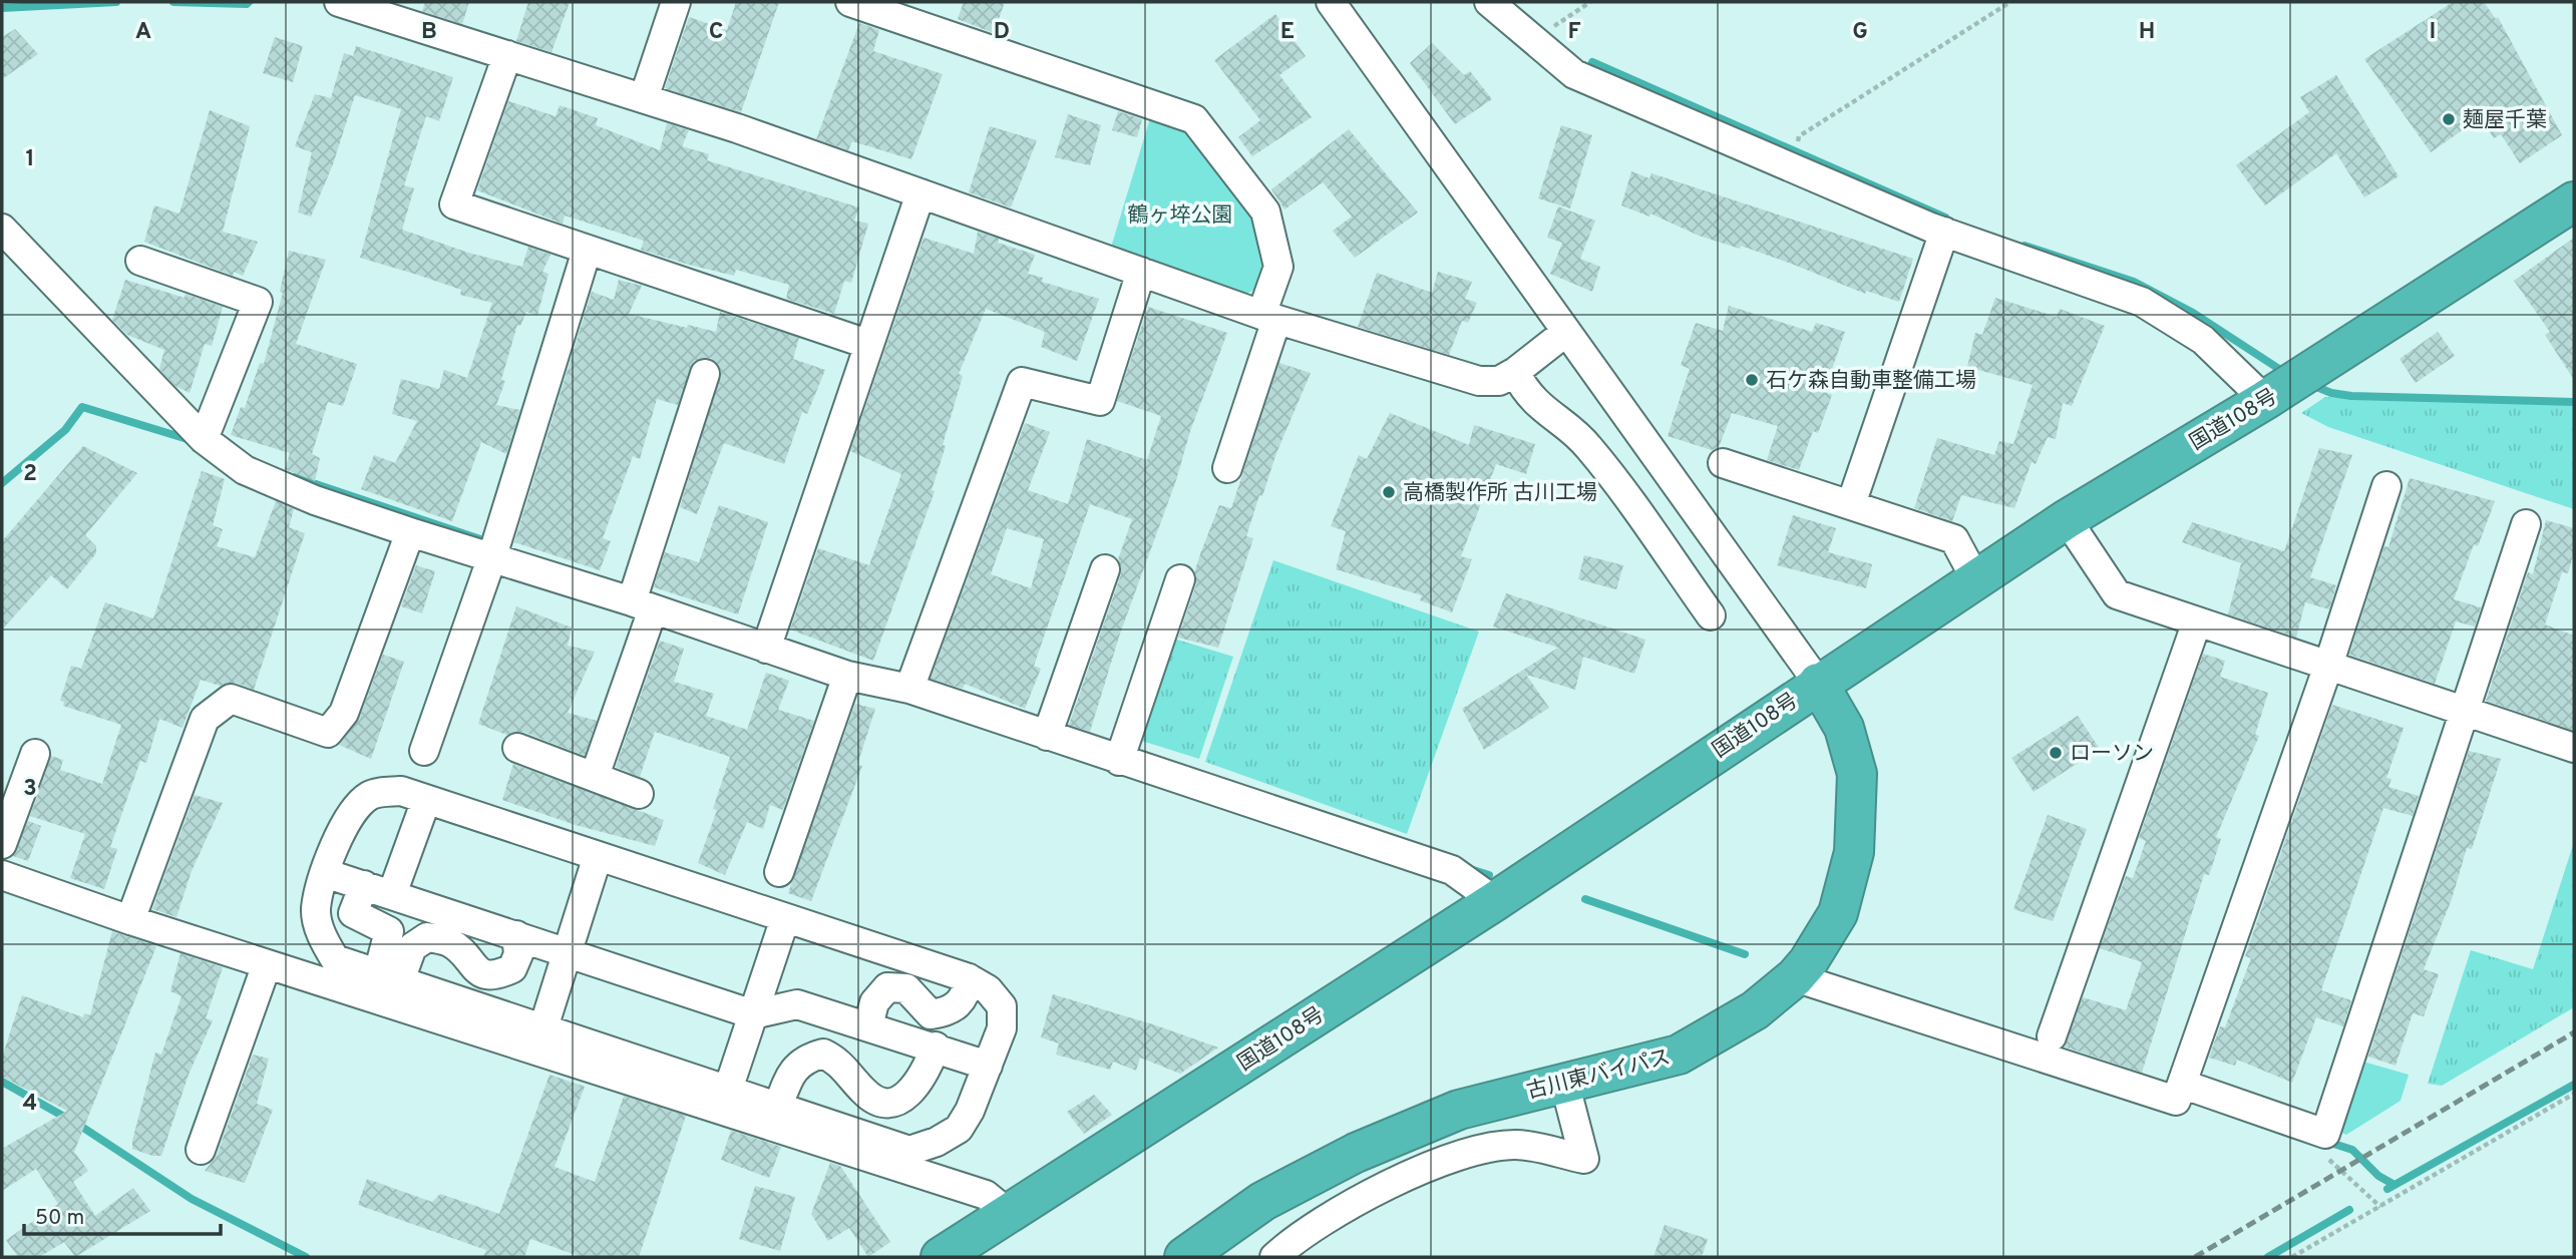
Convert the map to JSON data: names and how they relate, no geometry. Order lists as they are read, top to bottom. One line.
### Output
{"streets":{"highway":["国道108号","古川東バイパス"]},"crossings":[["国道108号","古川東バイパス"]],"parks":["鶴ヶ埣公園"],"places":["麺屋千葉","石ケ森自動車整備工場","高橋製作所 古川工場","ローソン"],"scale_bar":"50 m","grid":{"columns":["A","B","C","D","E","F","G","H","I"],"rows":["1","2","3","4"]}}
